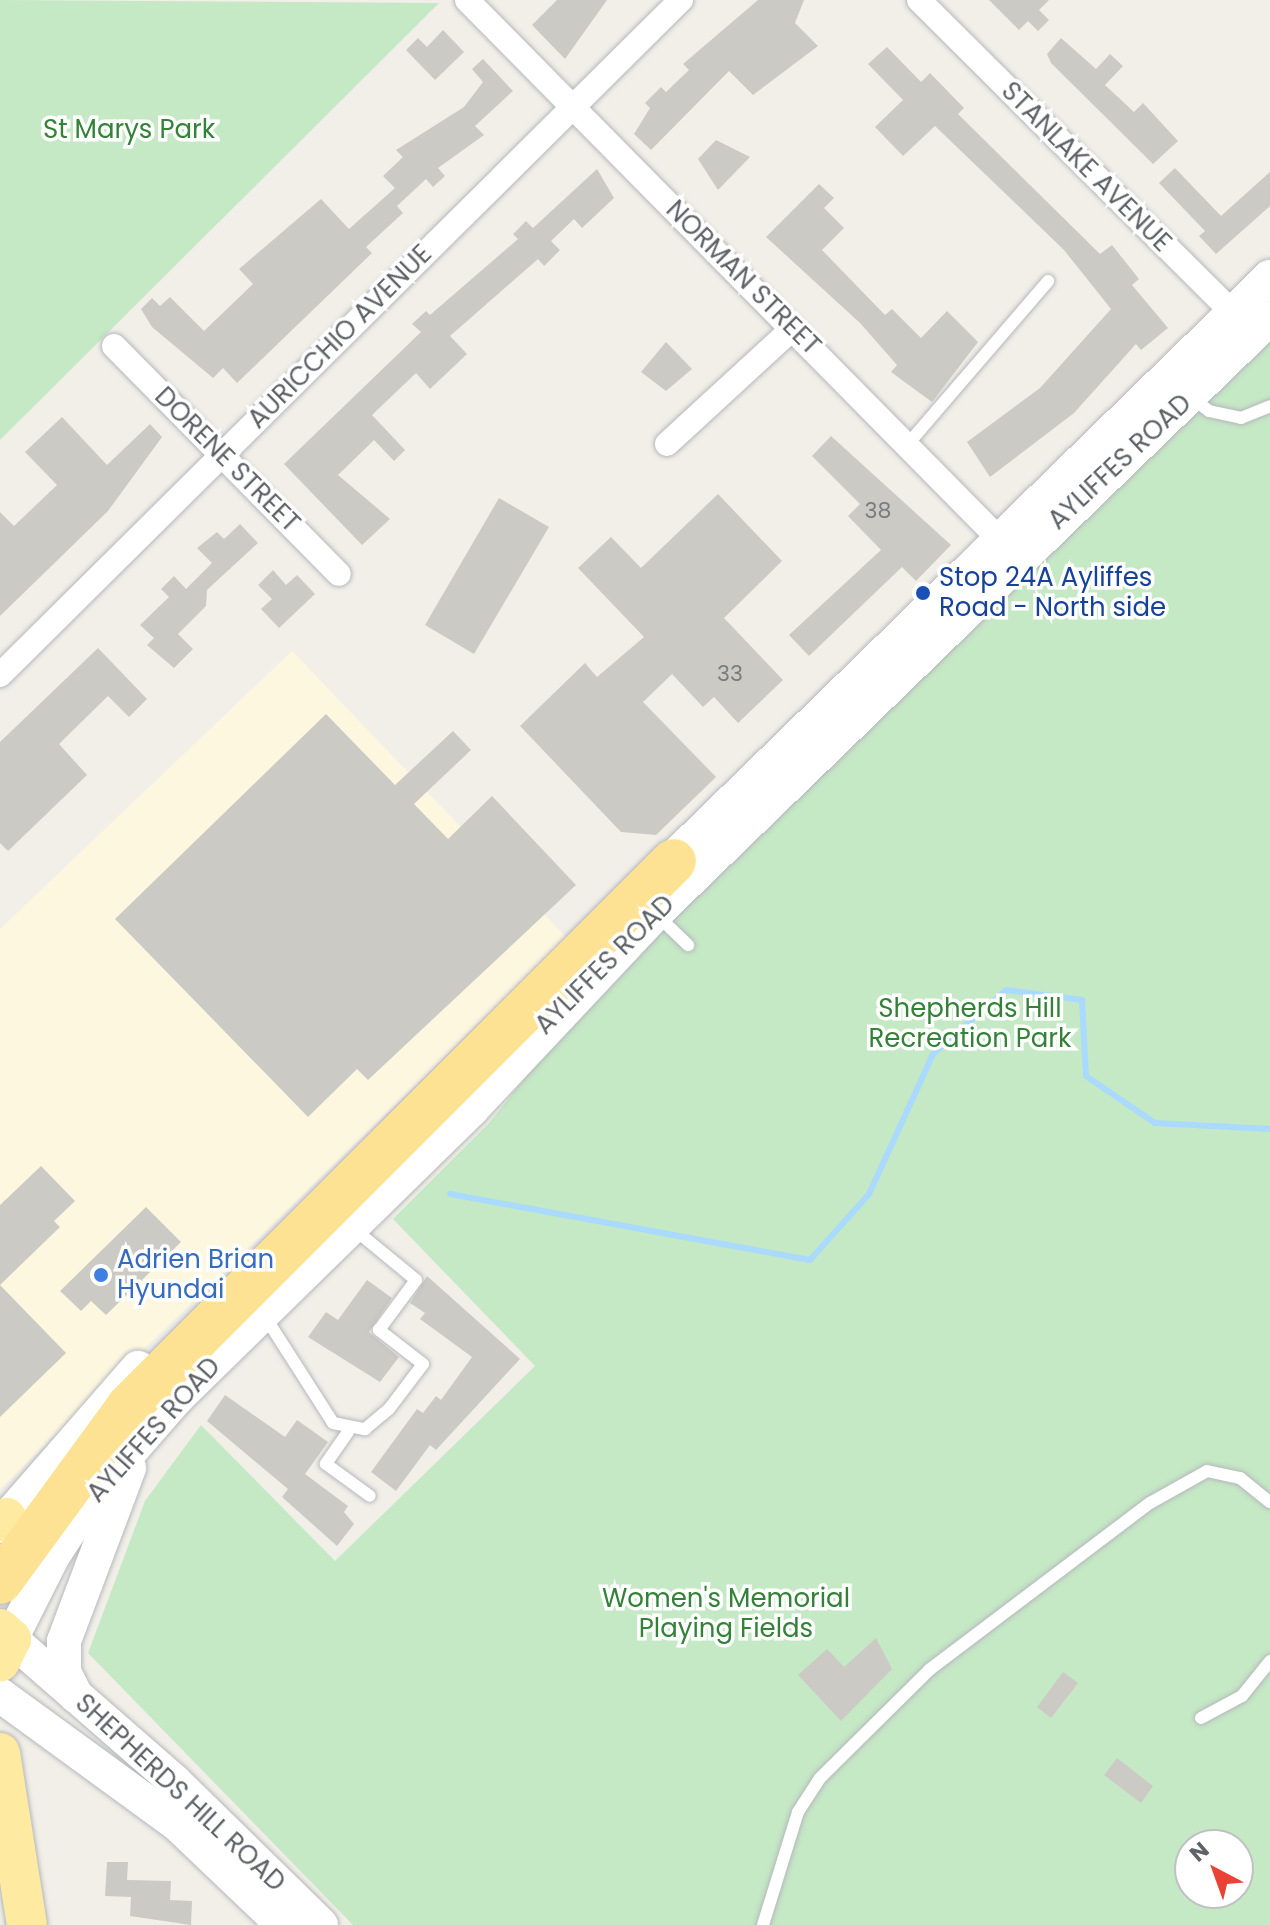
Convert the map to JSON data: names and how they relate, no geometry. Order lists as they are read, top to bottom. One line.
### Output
{"streets":{"main road":["AYLIFFES ROAD","SHEPHERDS HILL ROAD"],"street":["STANLAKE AVENUE","NORMAN STREET","AURICCHIO AVENUE","DORENE STREET"]},"crossings":[["STANLAKE AVENUE","AYLIFFES ROAD"],["NORMAN STREET","AURICCHIO AVENUE"],["NORMAN STREET","AYLIFFES ROAD"],["AURICCHIO AVENUE","DORENE STREET"],["AYLIFFES ROAD","SHEPHERDS HILL ROAD"]],"parks":["St Marys Park","Shepherds Hill Recreation Park","Women's Memorial Playing Fields"],"places":["Stop 24A Ayliffes Road - North side","Adrien Brian Hyundai"],"house_numbers":["38","33"],"north":"top left"}
